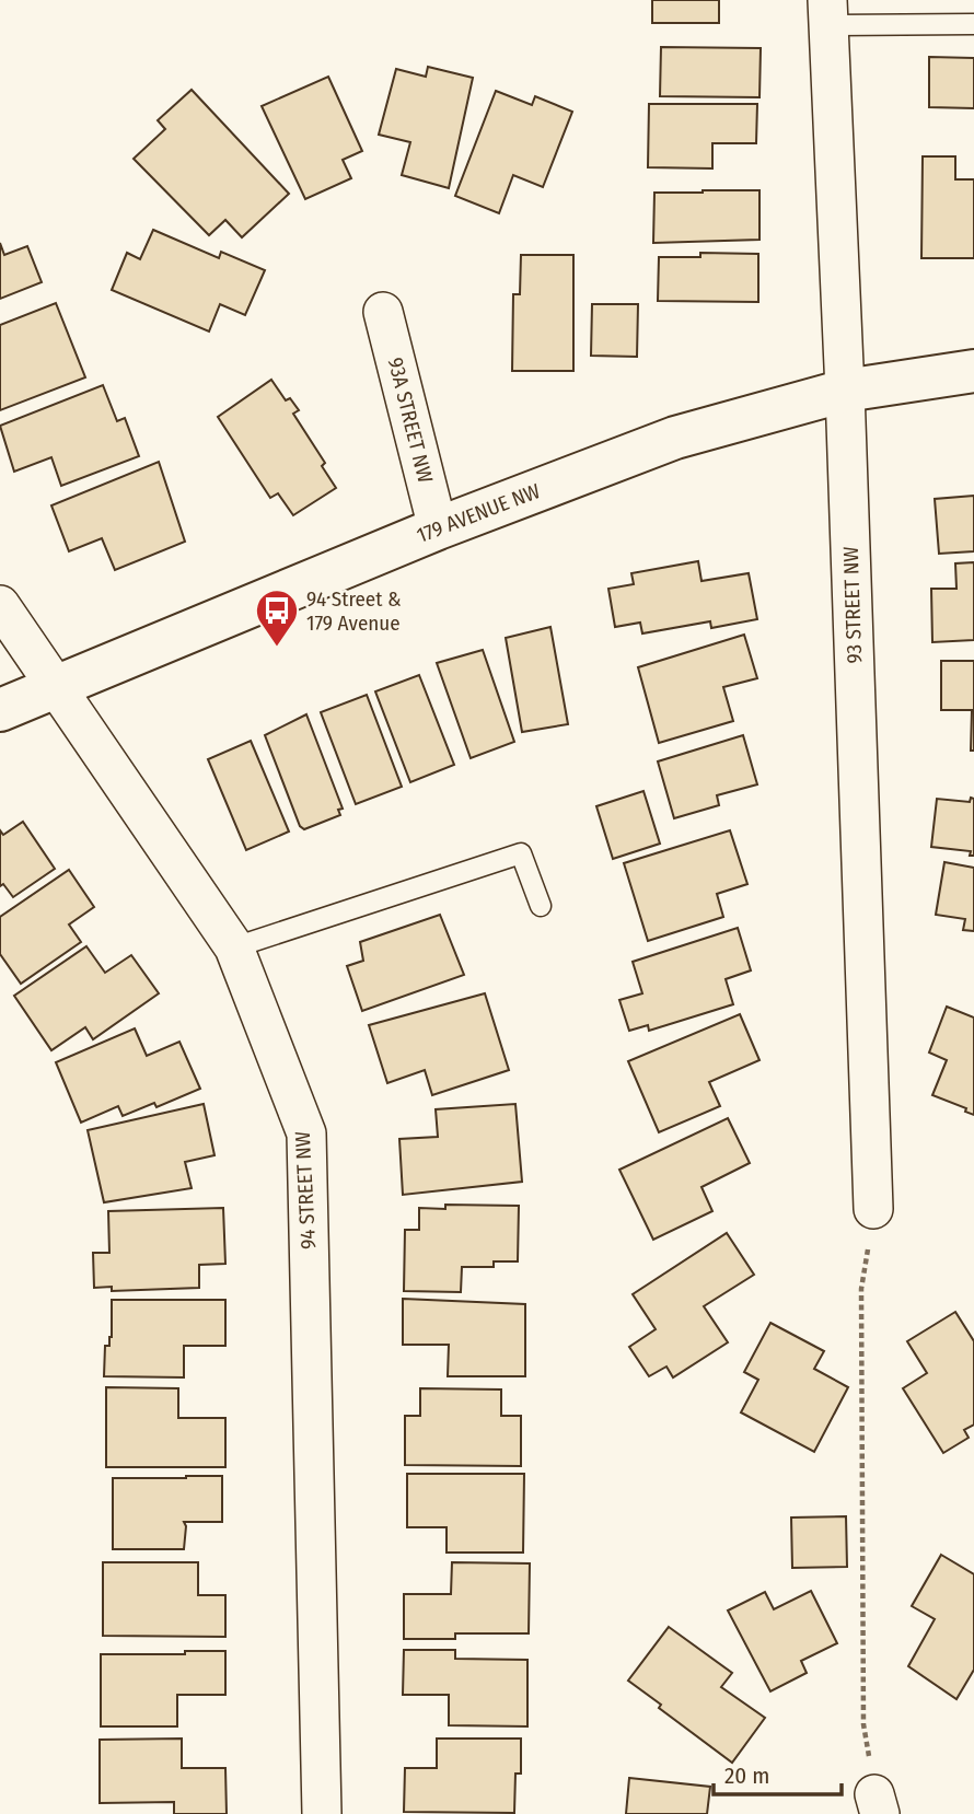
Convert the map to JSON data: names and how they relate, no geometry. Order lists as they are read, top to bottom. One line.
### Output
{"streets":{"street":["93A STREET NW","179 AVENUE NW","93 STREET NW","94 STREET NW"]},"crossings":[["93A STREET NW","179 AVENUE NW"],["179 AVENUE NW","93 STREET NW"],["179 AVENUE NW","94 STREET NW"]],"places":{"bus stop":["94 Street & 179 Avenue"]},"scale_bar":"20 m"}
